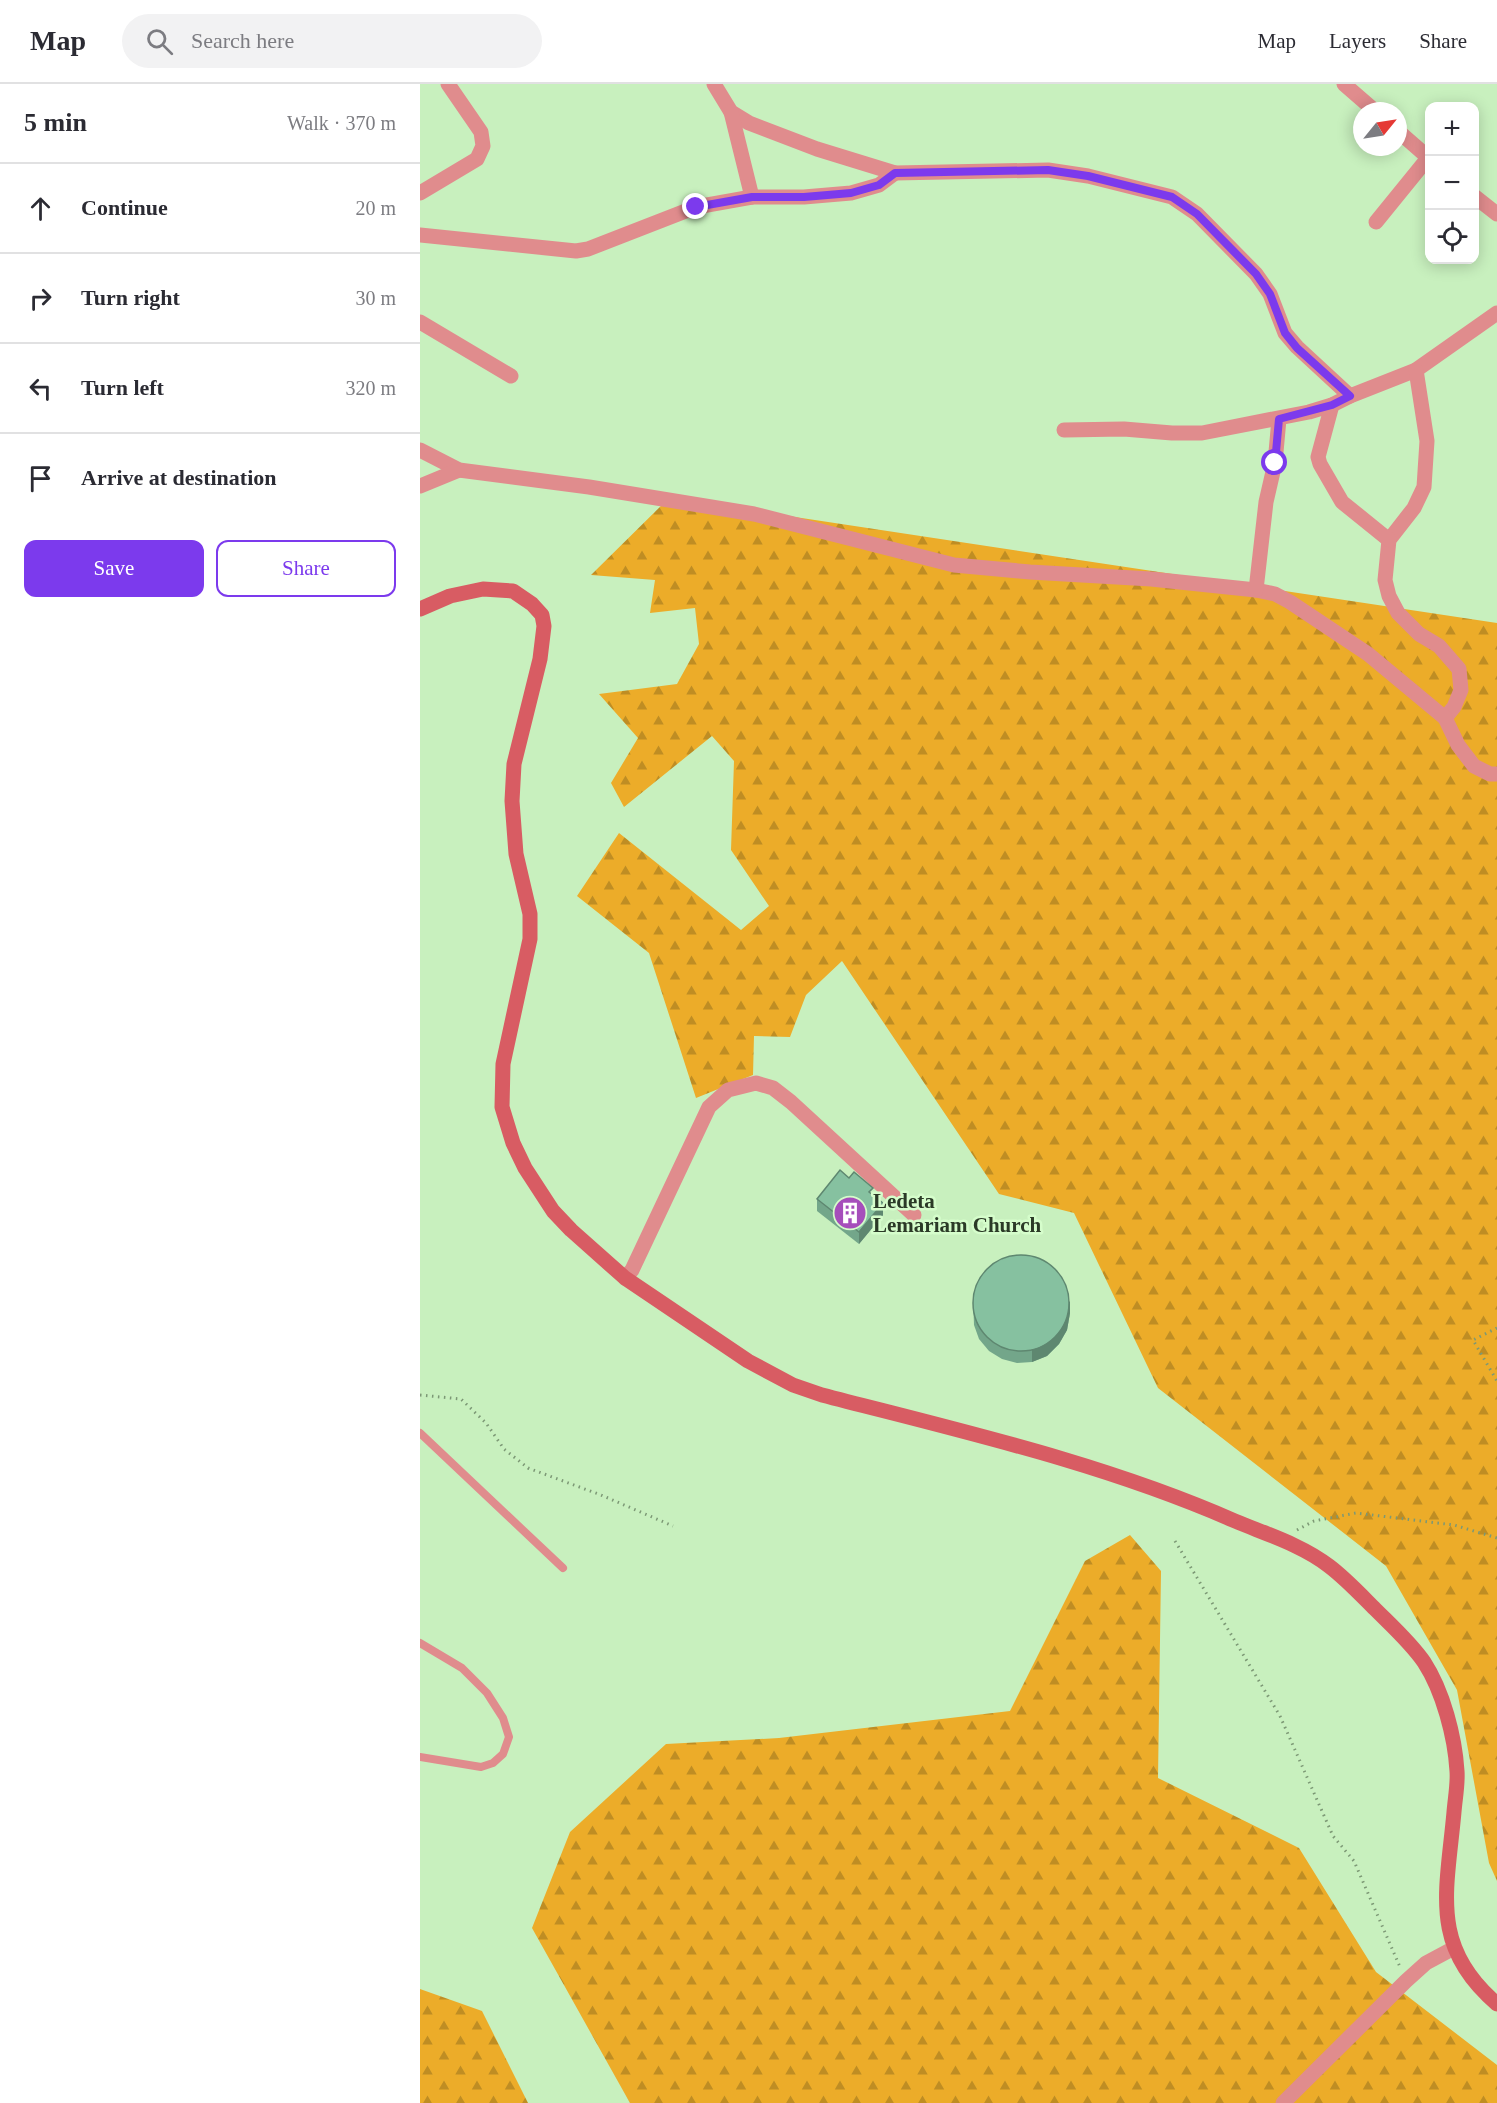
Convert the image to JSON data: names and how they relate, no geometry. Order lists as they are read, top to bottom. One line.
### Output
{"places":{"building":["Ledeta Lemariam Church"]},"north":"top right","page":{"header":"Map","search":"Search here","nav":["Map","Layers","Share"],"heading":["5 min","Walk · 370 m"],"map_buttons":["+","−"],"list":[["Continue","20 m"],["Turn right","30 m"],["Turn left","320 m"],"Arrive at destination"],"buttons":["Save","Share"]}}
